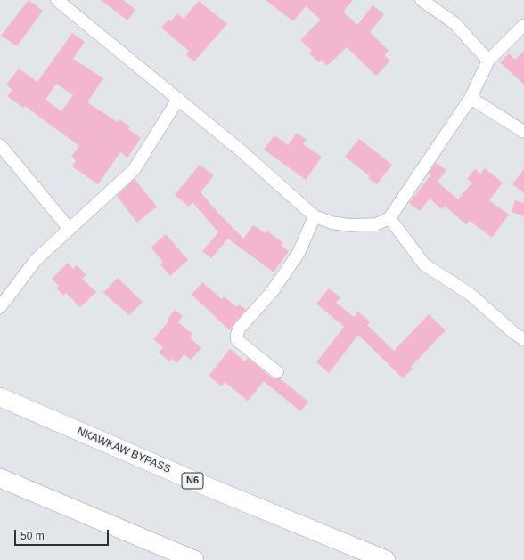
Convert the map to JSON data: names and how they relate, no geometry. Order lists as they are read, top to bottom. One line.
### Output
{"streets":{"highway":["NKAWKAW BYPASS","N6"]},"scale_bar":"50 m"}
